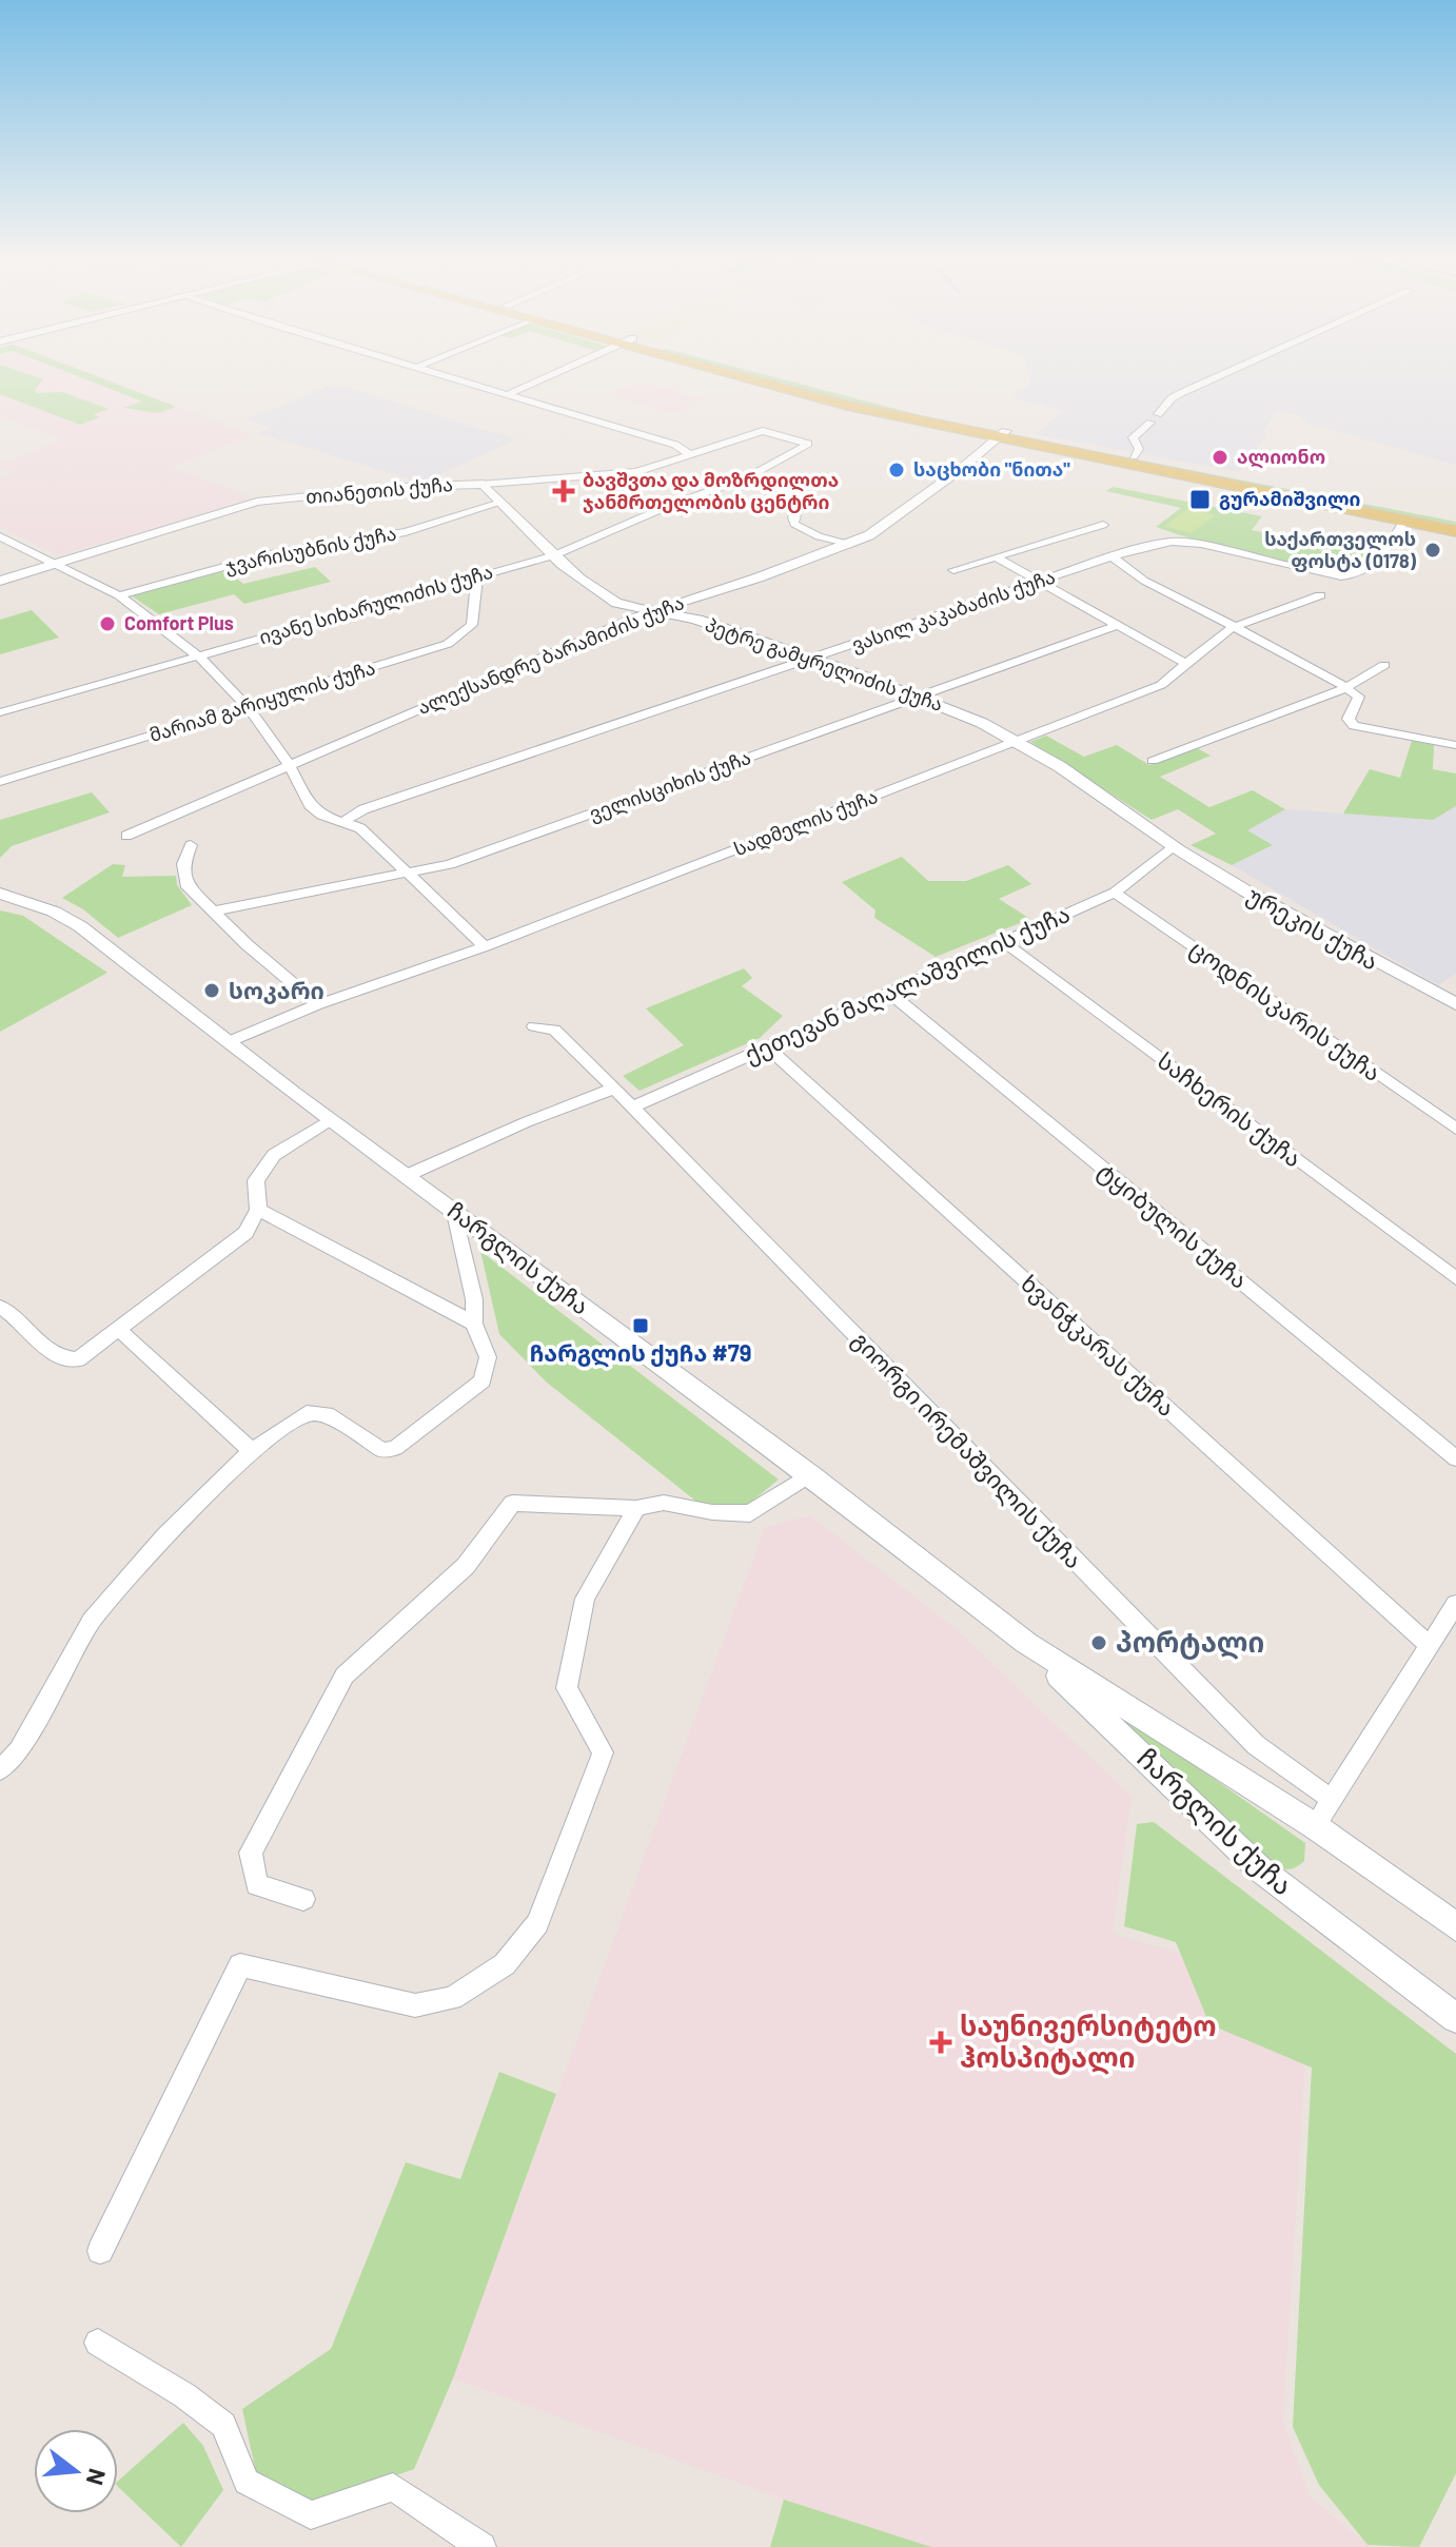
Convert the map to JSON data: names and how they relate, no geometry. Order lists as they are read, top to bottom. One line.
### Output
{"streets":{"street":["თიანეთის ქუჩა","ჯვარისუბნის ქუჩა","ივანე სიხარულიძის ქუჩა","ვასილ კაკაბაძის ქუჩა","ალექსანდრე ბარამიძის ქუჩა","პეტრე გამყრელიძის ქუჩა","მარიამ გარიყულის ქუჩა","ველისციხის ქუჩა","სადმელის ქუჩა","ურეკის ქუჩა","ქეთევან მაღალაშვილის ქუჩა","ცოდნისკარის ქუჩა","საჩხერის ქუჩა","ტყიბულის ქუჩა","ჩარგლის ქუჩა","ხვანჭკარას ქუჩა","გიორგი ირემაშვილის ქუჩა"]},"crossings":[["თიანეთის ქუჩა","ივანე სიხარულიძის ქუჩა"],["თიანეთის ქუჩა","პეტრე გამყრელიძის ქუჩა"],["ჯვარისუბნის ქუჩა","პეტრე გამყრელიძის ქუჩა"],["ივანე სიხარულიძის ქუჩა","პეტრე გამყრელიძის ქუჩა"],["ივანე სიხარულიძის ქუჩა","მარიამ გარიყულის ქუჩა"],["ვასილ კაკაბაძის ქუჩა","პეტრე გამყრელიძის ქუჩა"],["ალექსანდრე ბარამიძის ქუჩა","პეტრე გამყრელიძის ქუჩა"],["პეტრე გამყრელიძის ქუჩა","ველისციხის ქუჩა"],["პეტრე გამყრელიძის ქუჩა","სადმელის ქუჩა"],["პეტრე გამყრელიძის ქუჩა","ურეკის ქუჩა"],["პეტრე გამყრელიძის ქუჩა","ქეთევან მაღალაშვილის ქუჩა"],["სადმელის ქუჩა","ჩარგლის ქუჩა"],["ურეკის ქუჩა","ქეთევან მაღალაშვილის ქუჩა"],["ქეთევან მაღალაშვილის ქუჩა","ცოდნისკარის ქუჩა"],["ქეთევან მაღალაშვილის ქუჩა","საჩხერის ქუჩა"],["ქეთევან მაღალაშვილის ქუჩა","ტყიბულის ქუჩა"],["ქეთევან მაღალაშვილის ქუჩა","ხვანჭკარას ქუჩა"],["ქეთევან მაღალაშვილის ქუჩა","გიორგი ირემაშვილის ქუჩა"]],"places":{"other":["ალიონო","საცხობი \"ნითა\"","საქართველოს ფოსტა (0178)","Comfort Plus","სოკარი","პორტალი"],"health":["ბავშვთა და მოზრდილთა ჯანმრთელობის ცენტრი","საუნივერსიტეტო ჰოსპიტალი"],"transit":["გურამიშვილი","ჩარგლის ქუჩა #79"]},"north":"right"}
